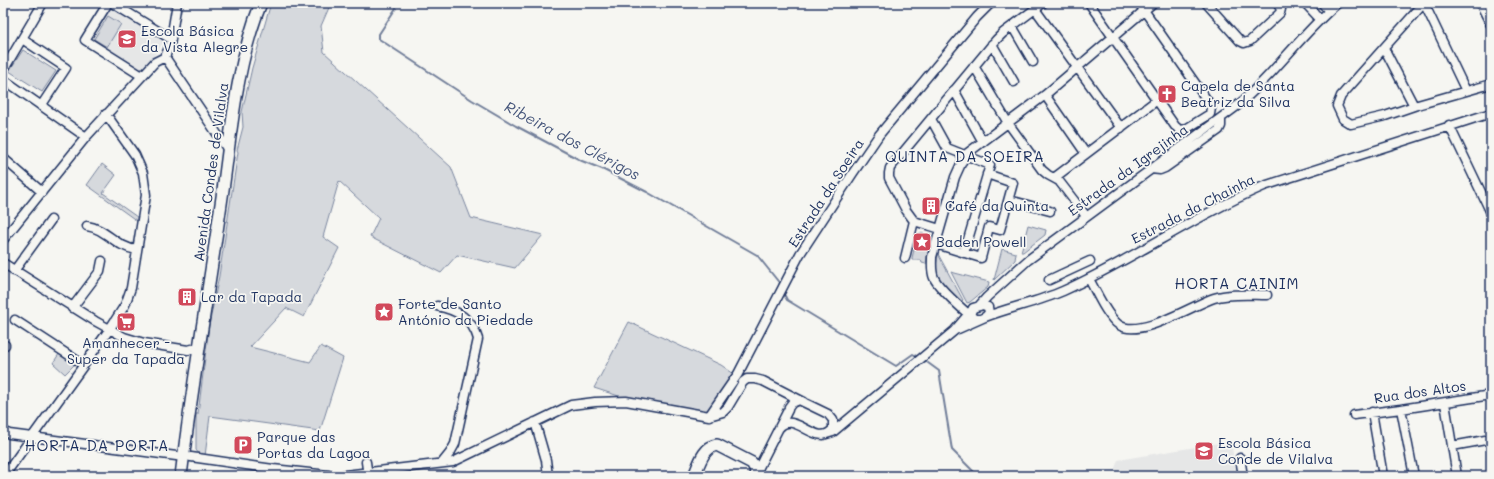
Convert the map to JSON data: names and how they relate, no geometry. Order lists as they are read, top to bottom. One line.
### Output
{"streets":{"main road":["Avenida Condes de Vilalva"],"street":["Estrada da Igrejinha","Estrada da Soeira","Estrada da Chainha","Rua dos Altos"]},"crossings":[["Estrada da Igrejinha","Estrada da Chainha"]],"districts":["QUINTA DA SOEIRA","HORTA CAINIM","HORTA DA PORTA"],"water":["Ribeira dos Clérigos"],"places":{"school or university":["Escola Básica da Vista Alegre","Escola Básica Conde de Vilalva"],"church":["Capela de Santa Beatriz da Silva"],"building":["Café da Quinta","Lar da Tapada"],"place":["Baden Powell","Forte de Santo António da Piedade"],"supermarket":["Amanhecer - Super da Tapada"],"parking":["Parque das Portas da Lagoa"]}}
